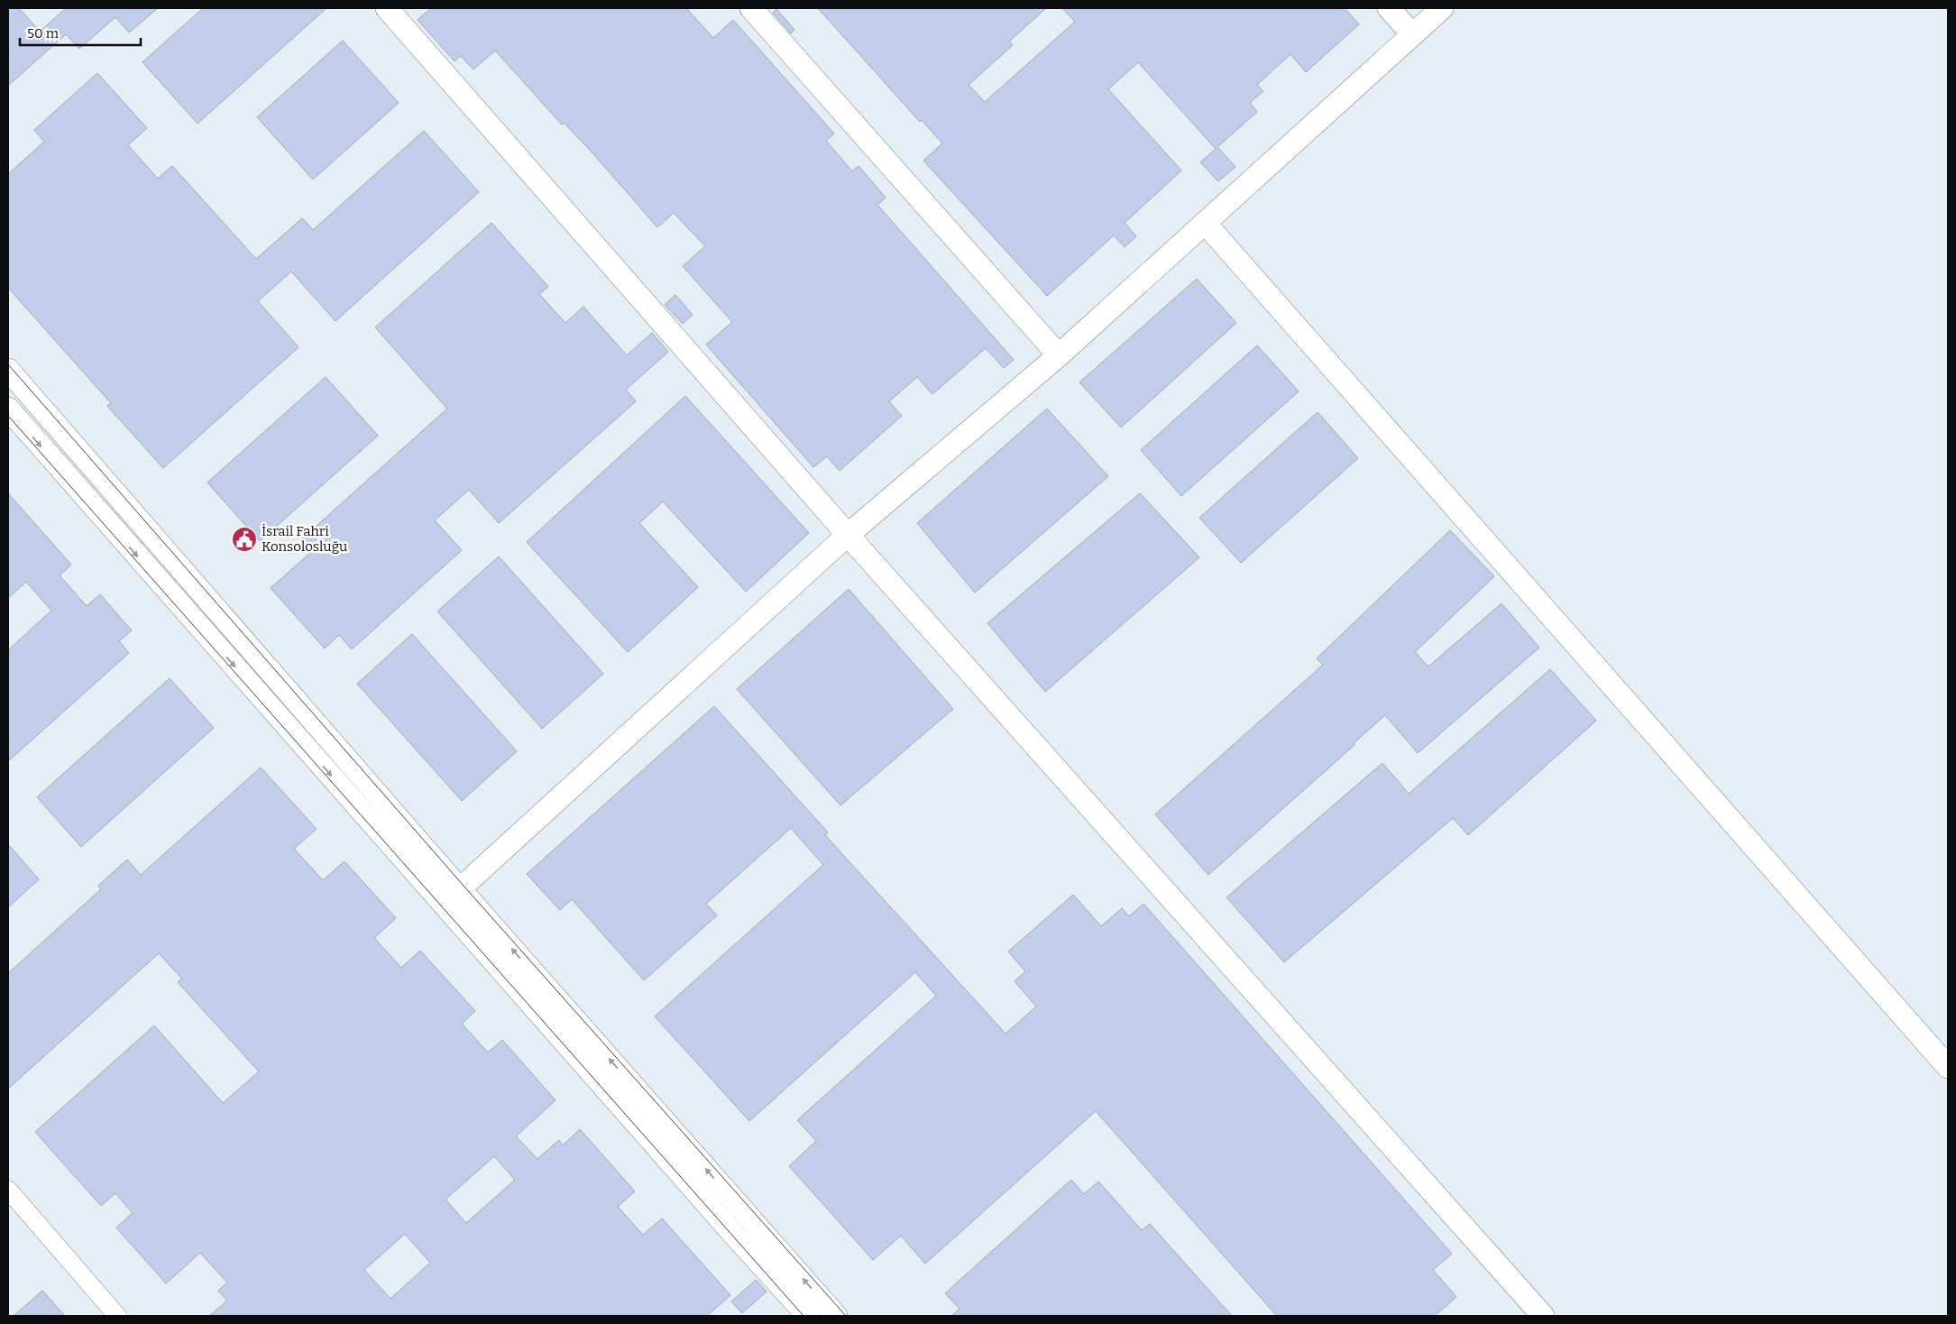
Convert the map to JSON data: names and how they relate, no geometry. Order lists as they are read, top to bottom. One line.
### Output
{"places":{"public building":["İsrail Fahri Konsolosluğu"]},"scale_bar":"50 m"}
